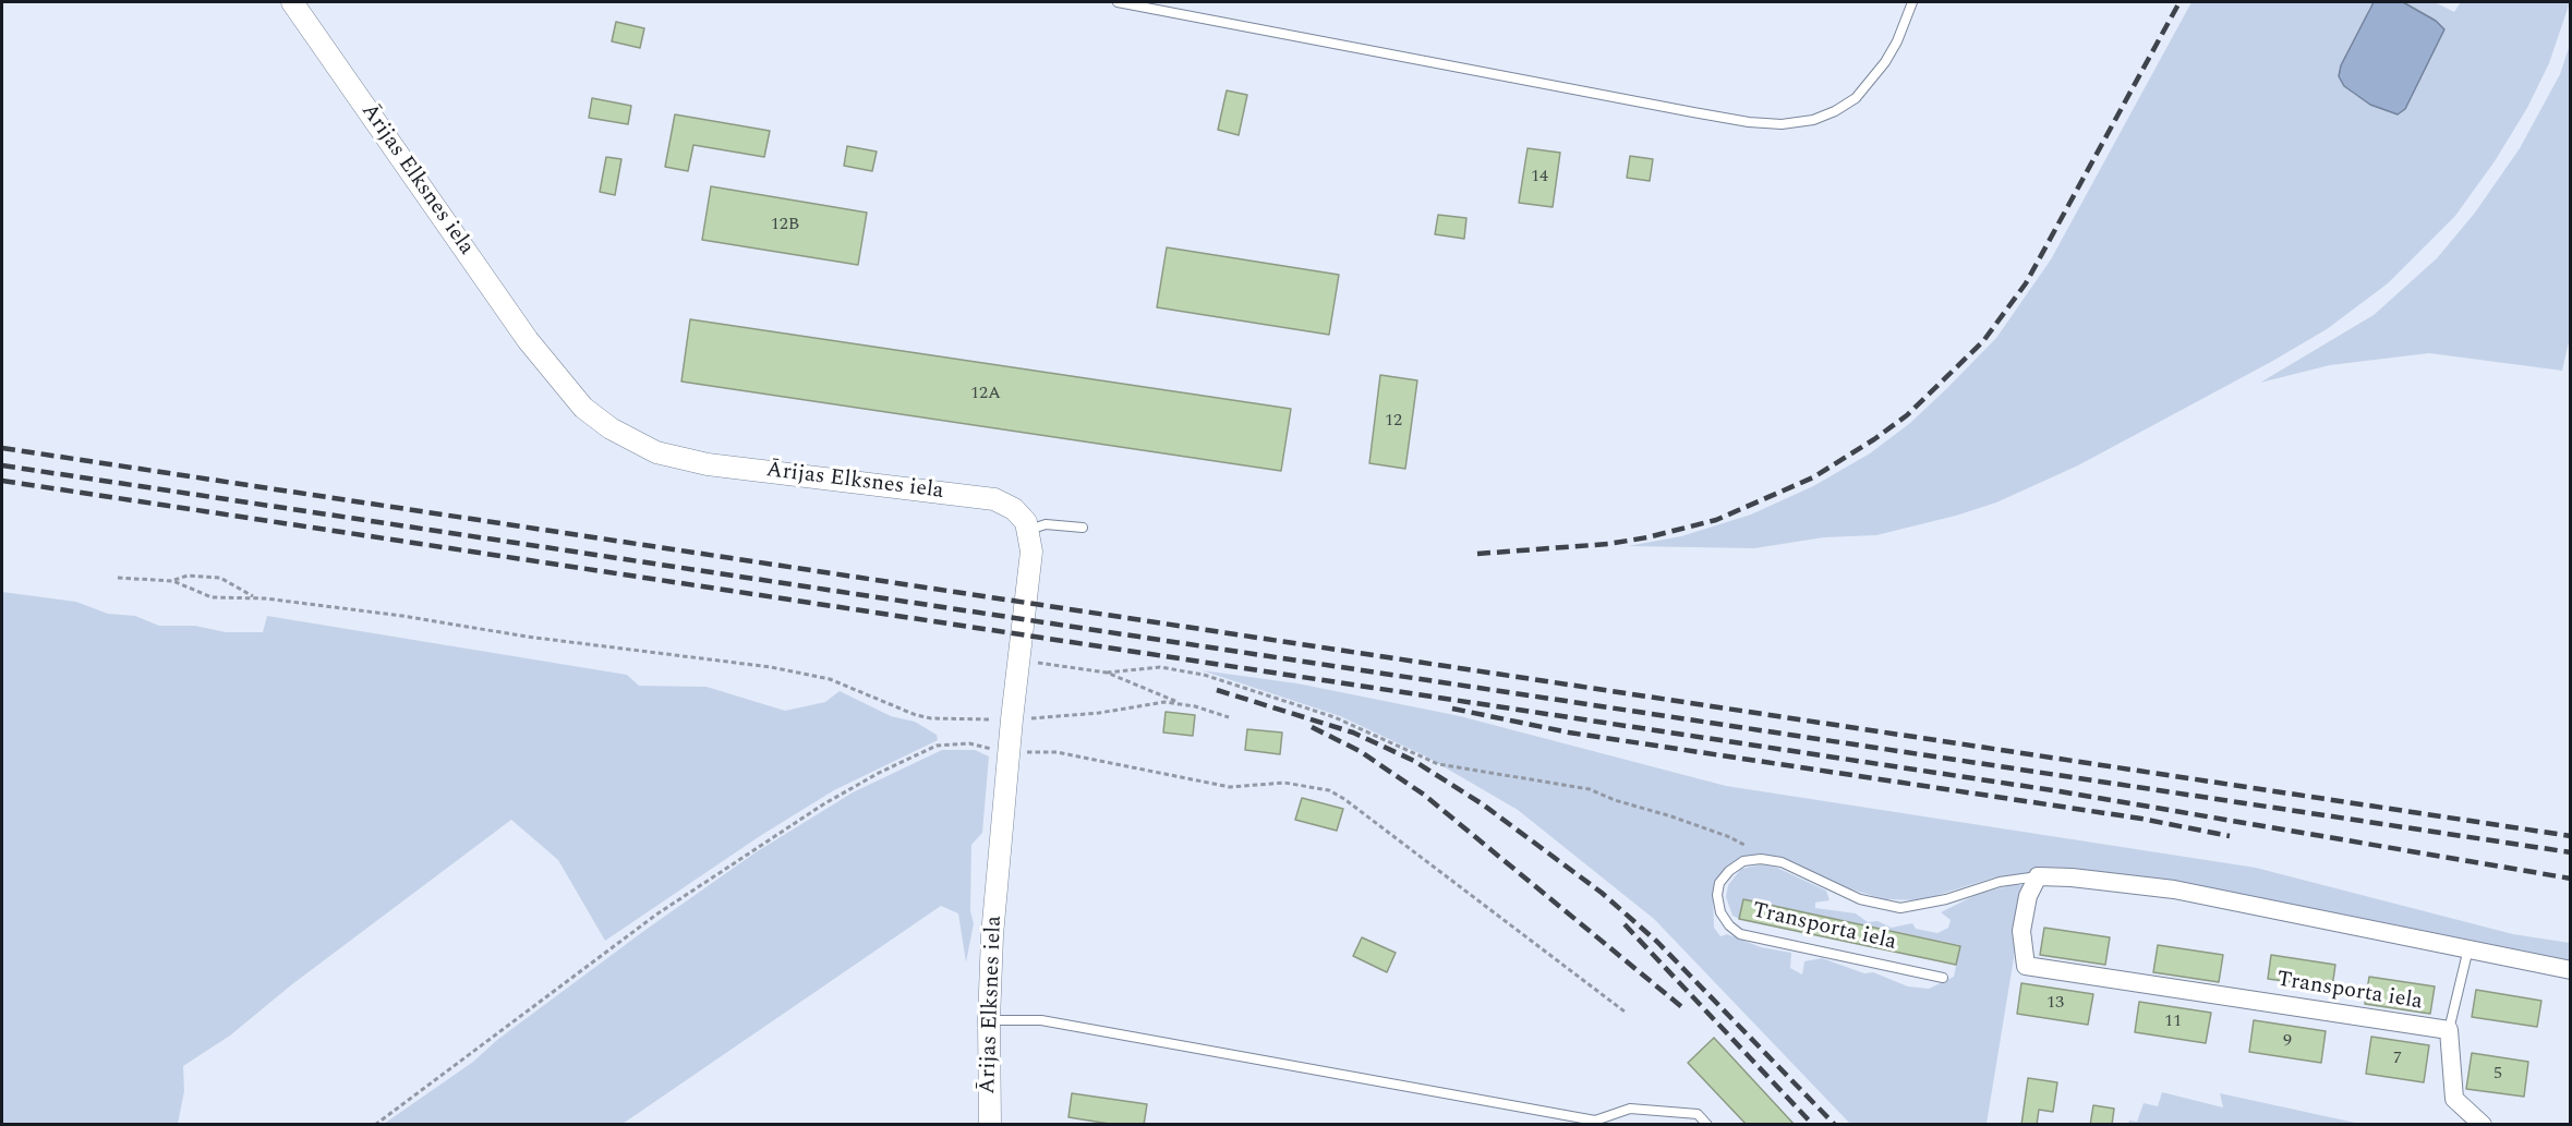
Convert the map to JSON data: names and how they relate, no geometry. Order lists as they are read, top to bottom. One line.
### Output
{"streets":{"street":["Ārijas Elksnes iela","Transporta iela"]},"house_numbers":["14","12B","12A","12","13","11","9","7","5"]}
